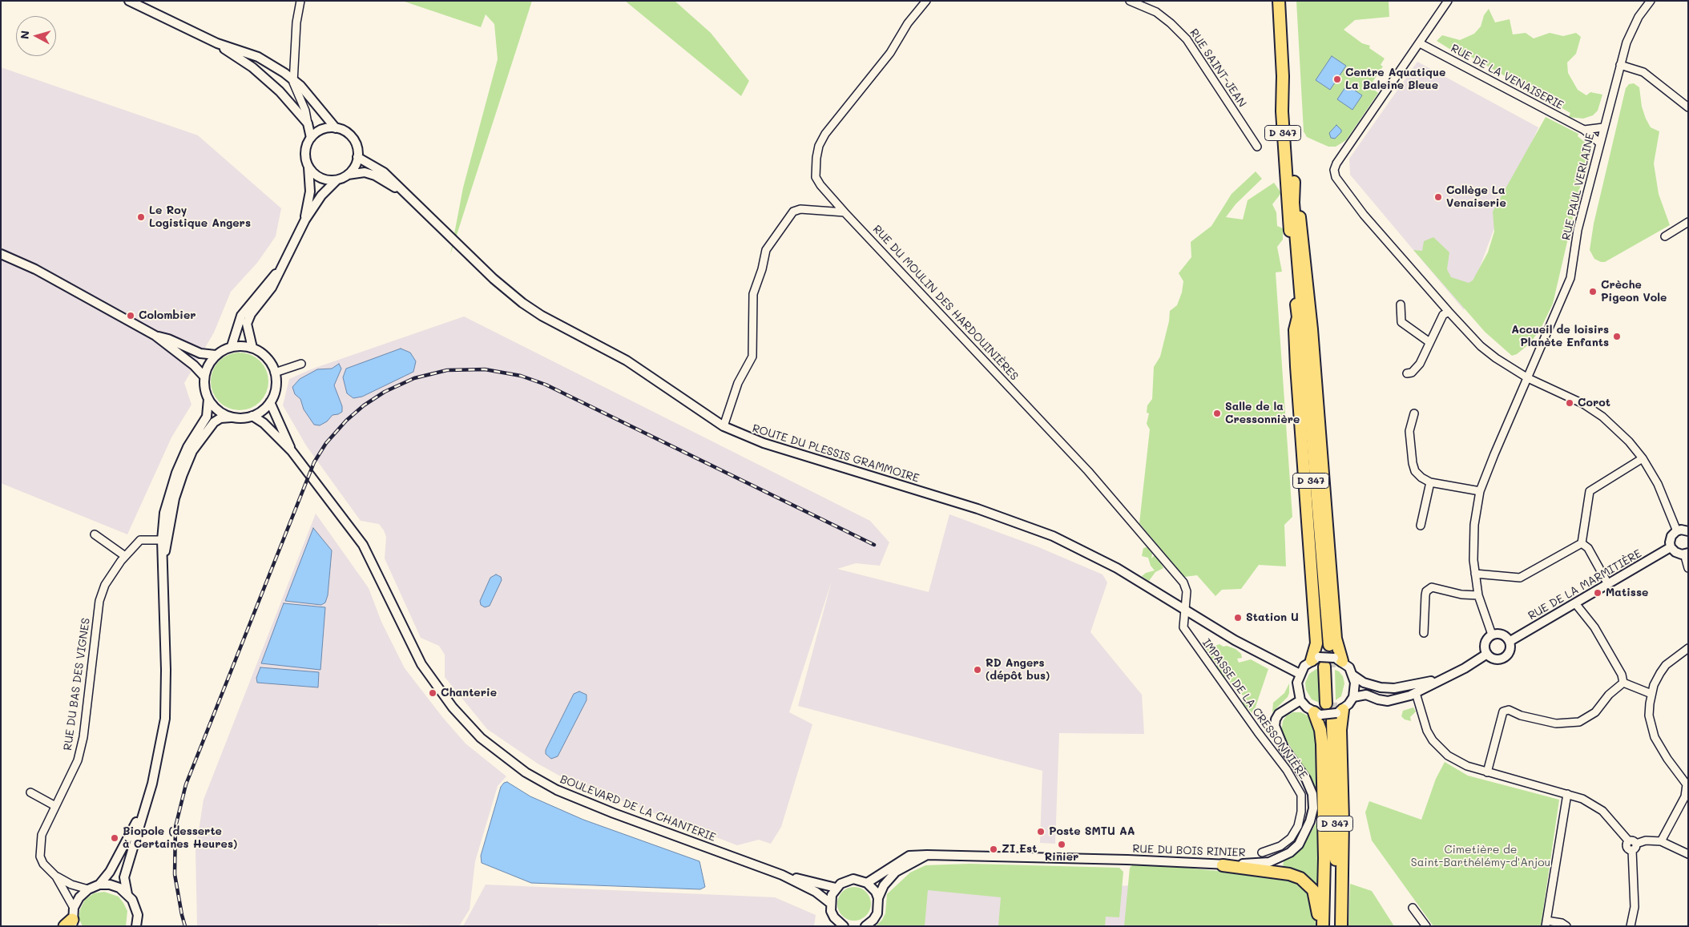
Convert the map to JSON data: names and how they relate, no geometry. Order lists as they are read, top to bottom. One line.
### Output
{"streets":{"main road":["D 347"],"street":["RUE SAINT-JEAN","RUE DE LA VENAISERIE","RUE PAUL VERLAINE","RUE DU MOULIN DES HARDOUINIÈRES","ROUTE DU PLESSIS GRAMMOIRE","RUE DE LA MARMITIÈRE","RUE DU BAS DES VIGNES","IMPASSE DE LA CRESSONNIÈRE","BOULEVARD DE LA CHANTERIE","RUE DU BOIS RINIER"]},"crossings":[["RUE DE LA VENAISERIE","RUE PAUL VERLAINE"],["D 347","ROUTE DU PLESSIS GRAMMOIRE"],["D 347","RUE DU BOIS RINIER"],["RUE PAUL VERLAINE","RUE DE LA MARMITIÈRE"],["RUE DU MOULIN DES HARDOUINIÈRES","ROUTE DU PLESSIS GRAMMOIRE"],["RUE DU MOULIN DES HARDOUINIÈRES","IMPASSE DE LA CRESSONNIÈRE"],["ROUTE DU PLESSIS GRAMMOIRE","IMPASSE DE LA CRESSONNIÈRE"],["ROUTE DU PLESSIS GRAMMOIRE","RUE DU BOIS RINIER"]],"parks":["Cimetière de Saint-Barthélémy-d'Anjou"],"places":["Centre Aquatique La Baleine Bleue","Collège La Venaiserie","Le Roy Logistique Angers","Crèche Pigeon Vole","Colombier","Accueil de loisirs Planète Enfants","Corot","Salle de la Cressonnière","Matisse","Station U","RD Angers (dépôt bus)","Chanterie","Poste SMTU AA","Biopole (desserte à Certaines Heures)","Rinier","ZI Est"],"north":"left"}
